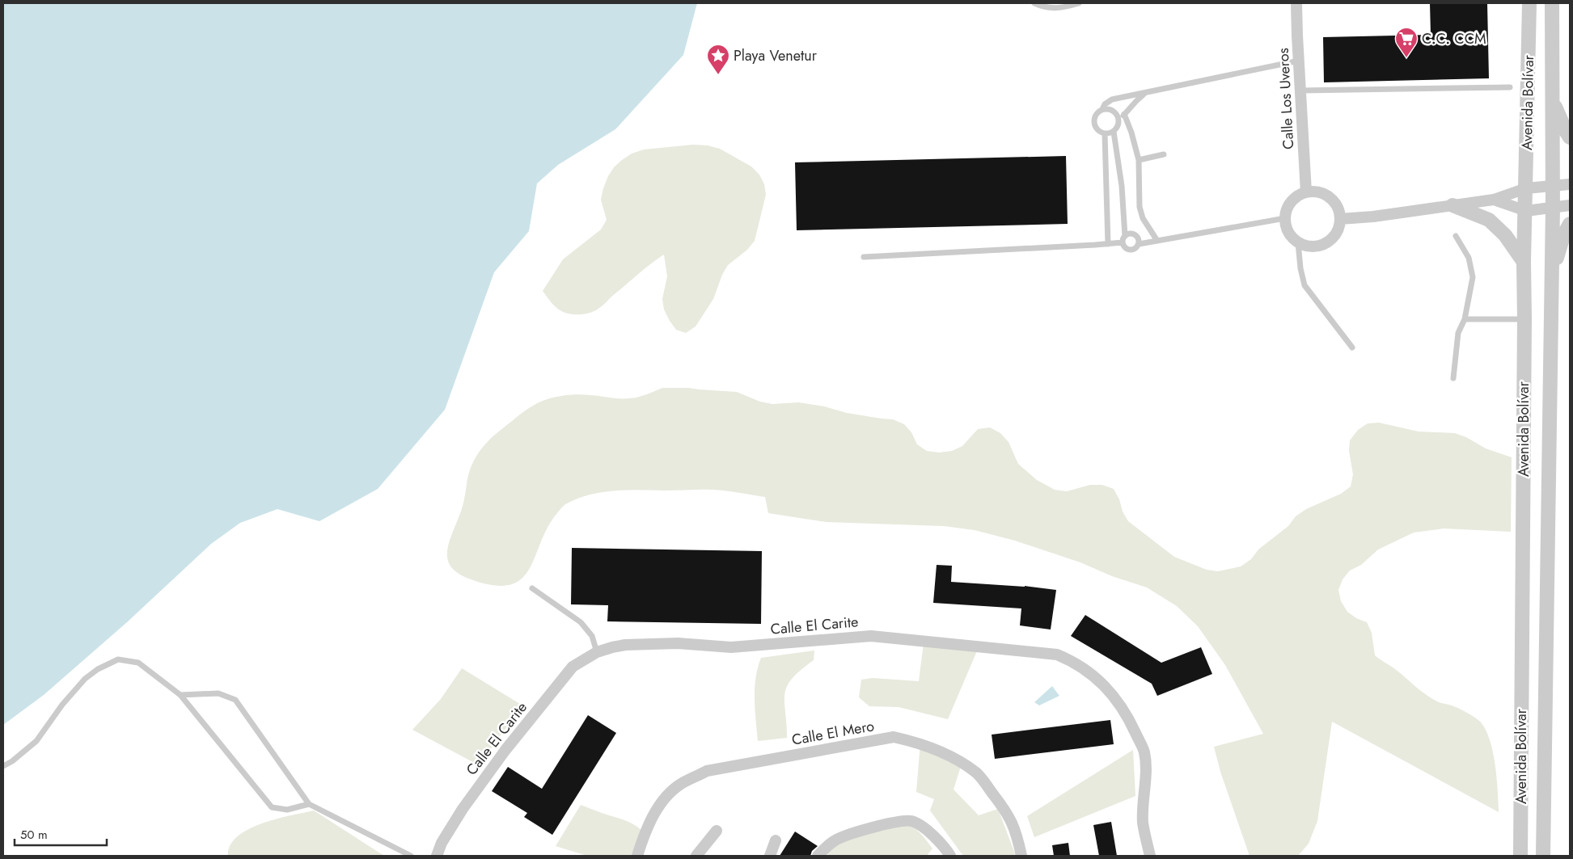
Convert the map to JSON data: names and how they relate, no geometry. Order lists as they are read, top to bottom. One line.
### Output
{"streets":{"street":["Calle Los Uveros","Avenida Bolívar","Calle El Carite","Calle El Mero"]},"places":{"supermarket":["C.C. CCM"],"place":["Playa Venetur"]},"scale_bar":"50 m"}
